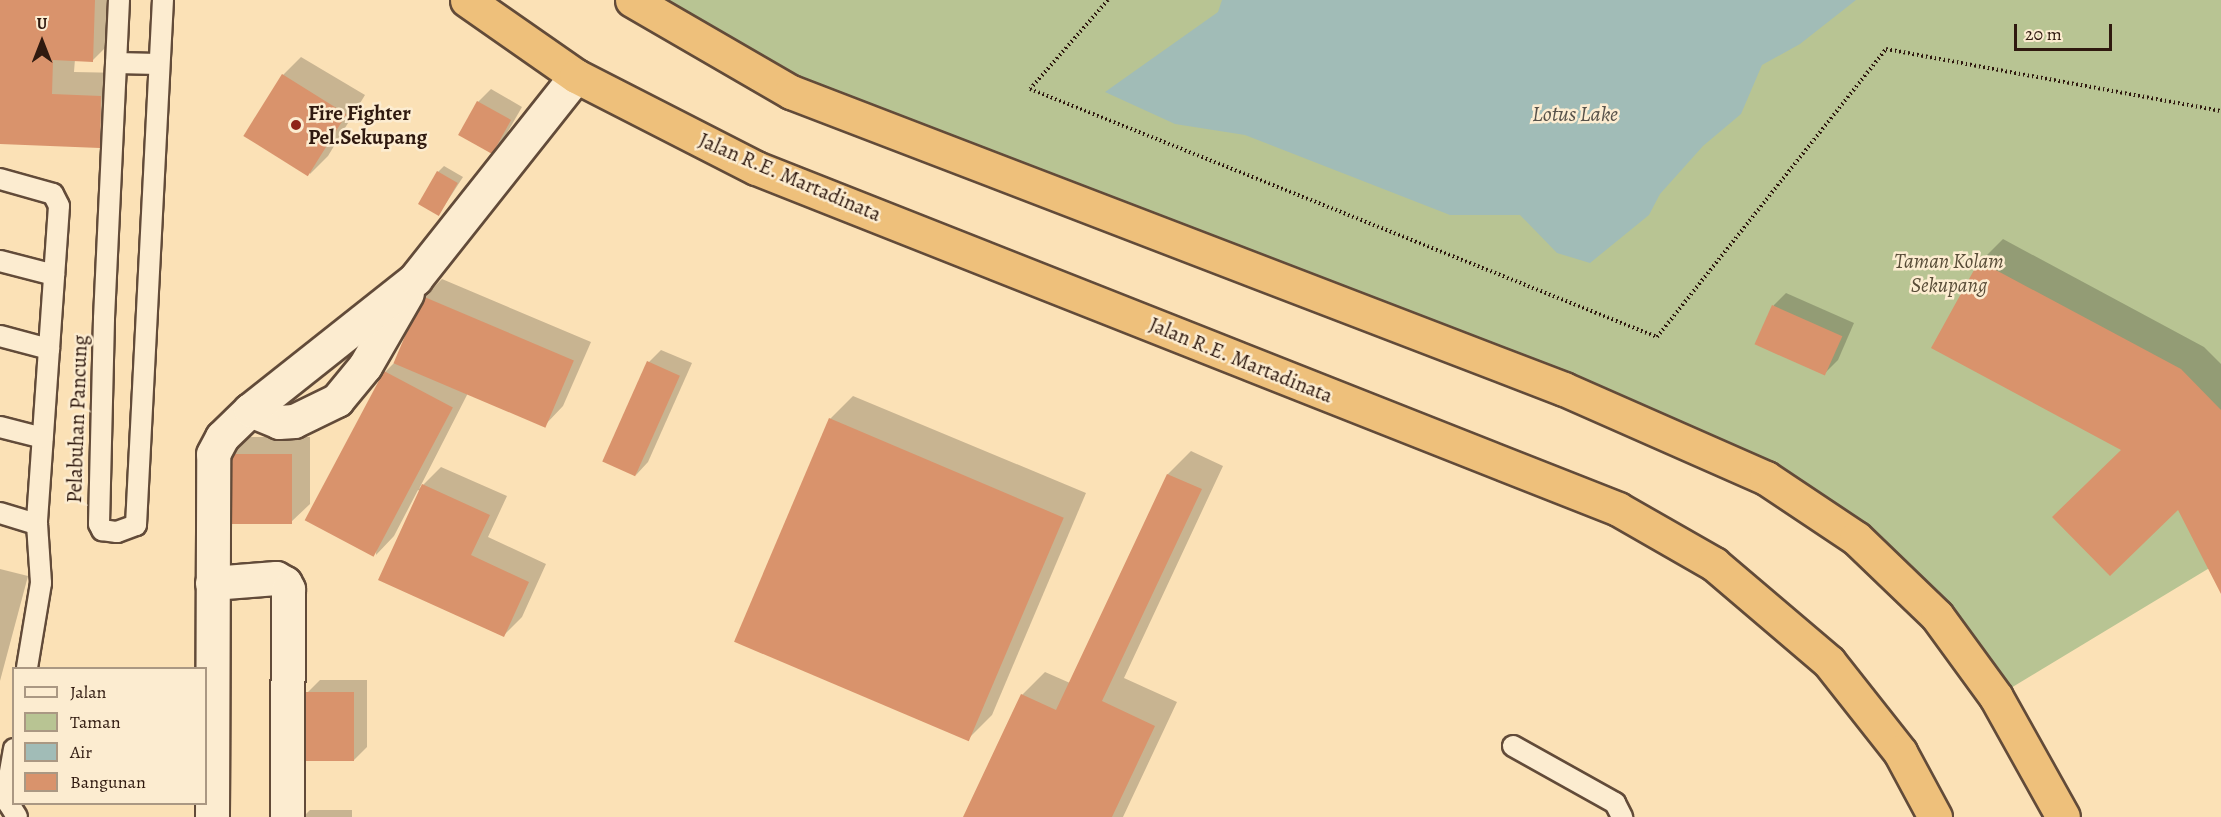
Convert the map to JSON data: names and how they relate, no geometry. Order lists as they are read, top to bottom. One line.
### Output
{"streets":{"highway":["Jalan R.E. Martadinata"],"lane":["Pelabuhan Pancung"]},"water":["Lotus Lake"],"parks":["Taman Kolam Sekupang"],"places":["Fire Fighter Pel.Sekupang"],"legend":["Jalan","Taman","Air","Bangunan"],"scale_bar":"20 m","north":"top"}
